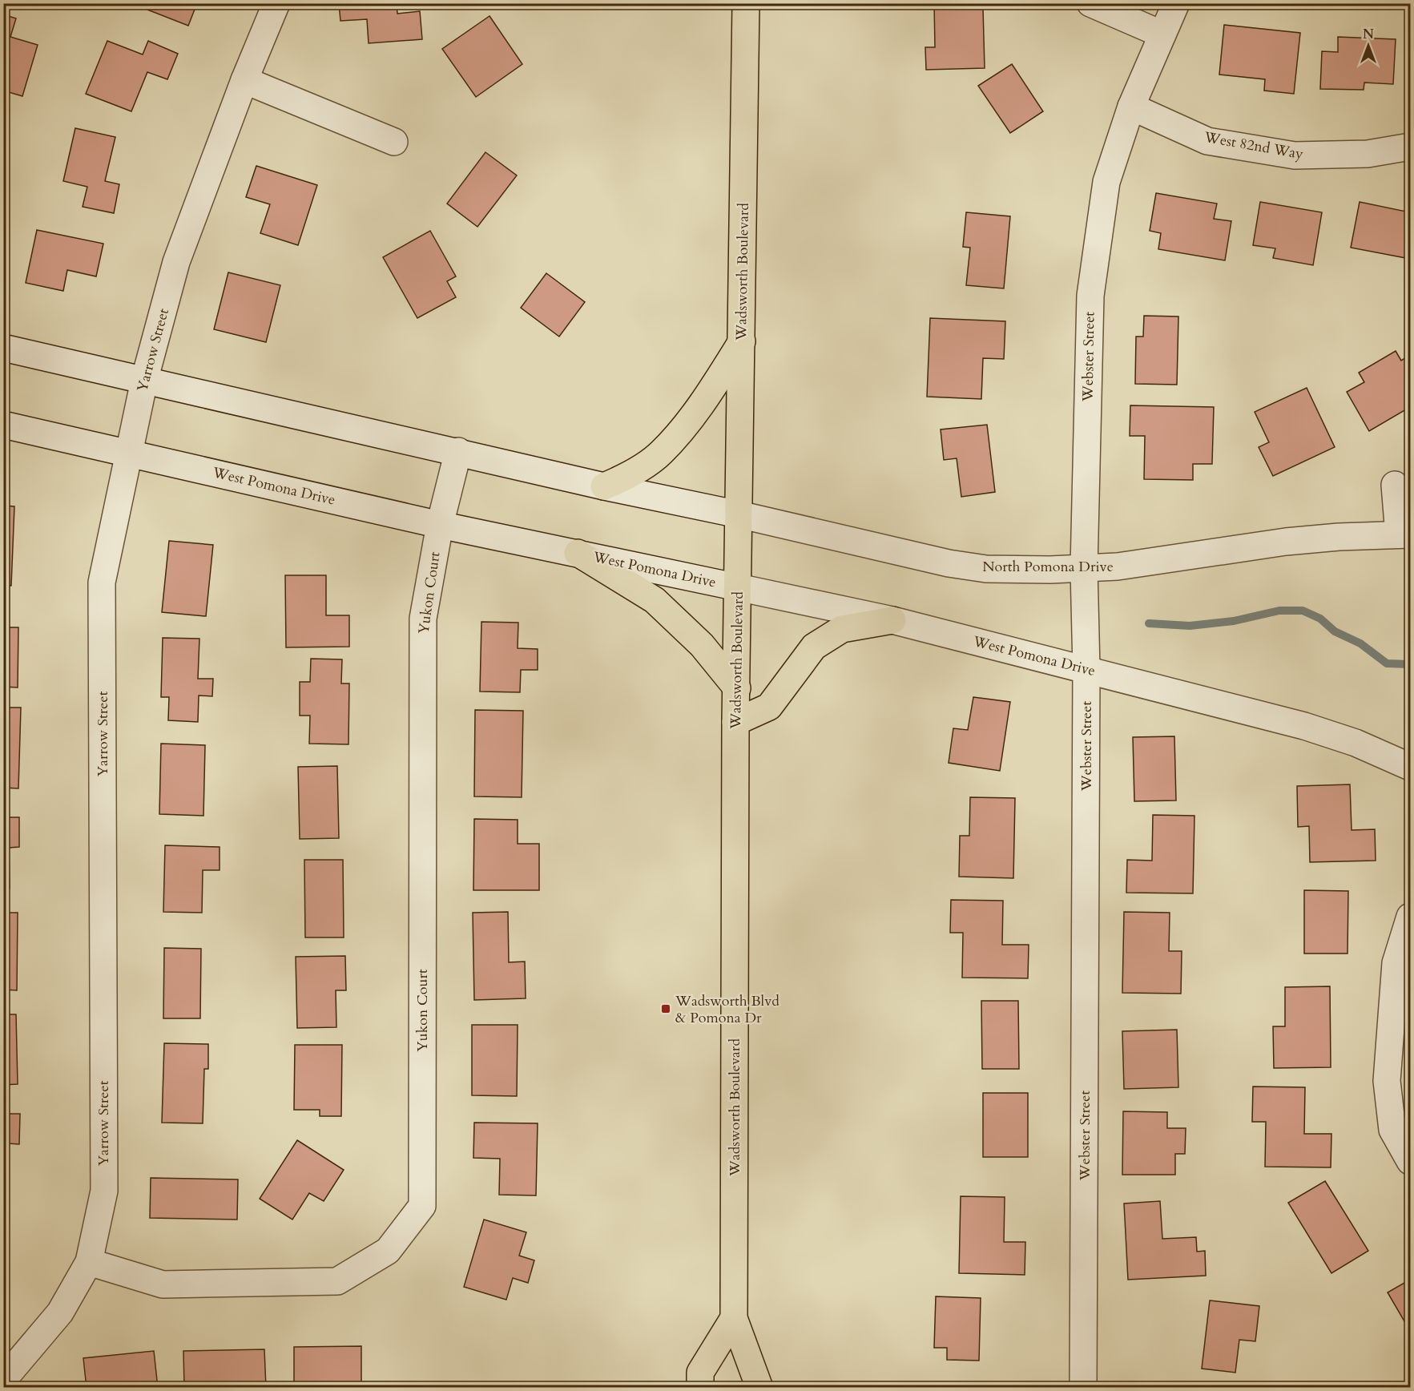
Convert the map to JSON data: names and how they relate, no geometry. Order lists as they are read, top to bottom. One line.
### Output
{"streets":{"main road":["Wadsworth Boulevard"],"street":["West 82nd Way","Yarrow Street","Webster Street","West Pomona Drive","North Pomona Drive","Yukon Court"]},"crossings":[["West 82nd Way","Webster Street"],["Wadsworth Boulevard","West Pomona Drive"],["Wadsworth Boulevard","North Pomona Drive"],["Yarrow Street","West Pomona Drive"],["Yarrow Street","Yukon Court"],["Webster Street","West Pomona Drive"],["Webster Street","North Pomona Drive"],["West Pomona Drive","Yukon Court"]],"places":{"transit":["Wadsworth Blvd & Pomona Dr"]},"north":"top"}
